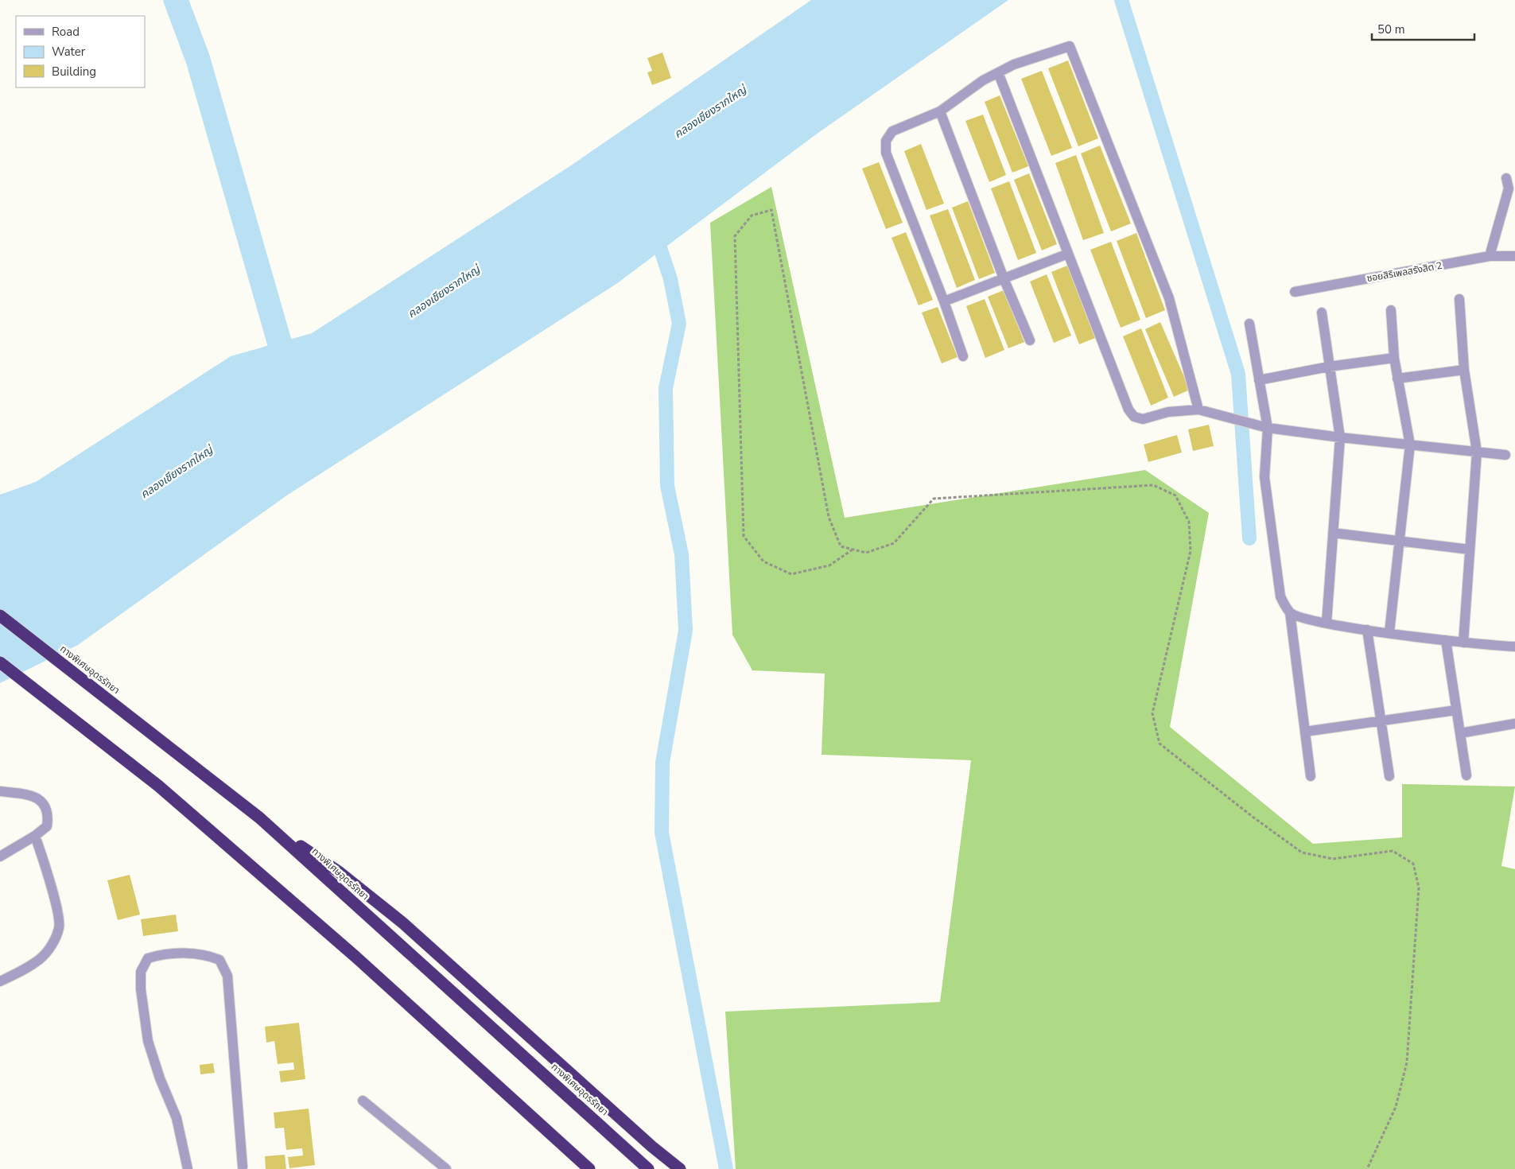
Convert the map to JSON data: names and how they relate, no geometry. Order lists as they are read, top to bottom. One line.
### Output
{"streets":{"highway":["ทางพิเศษอุดรรัถยา"],"street":["ซอยสิริเพลสรังสิต 2"]},"water":["คลองเชียงรากใหญ่"],"legend":["Road","Water","Building"],"scale_bar":"50 m"}
